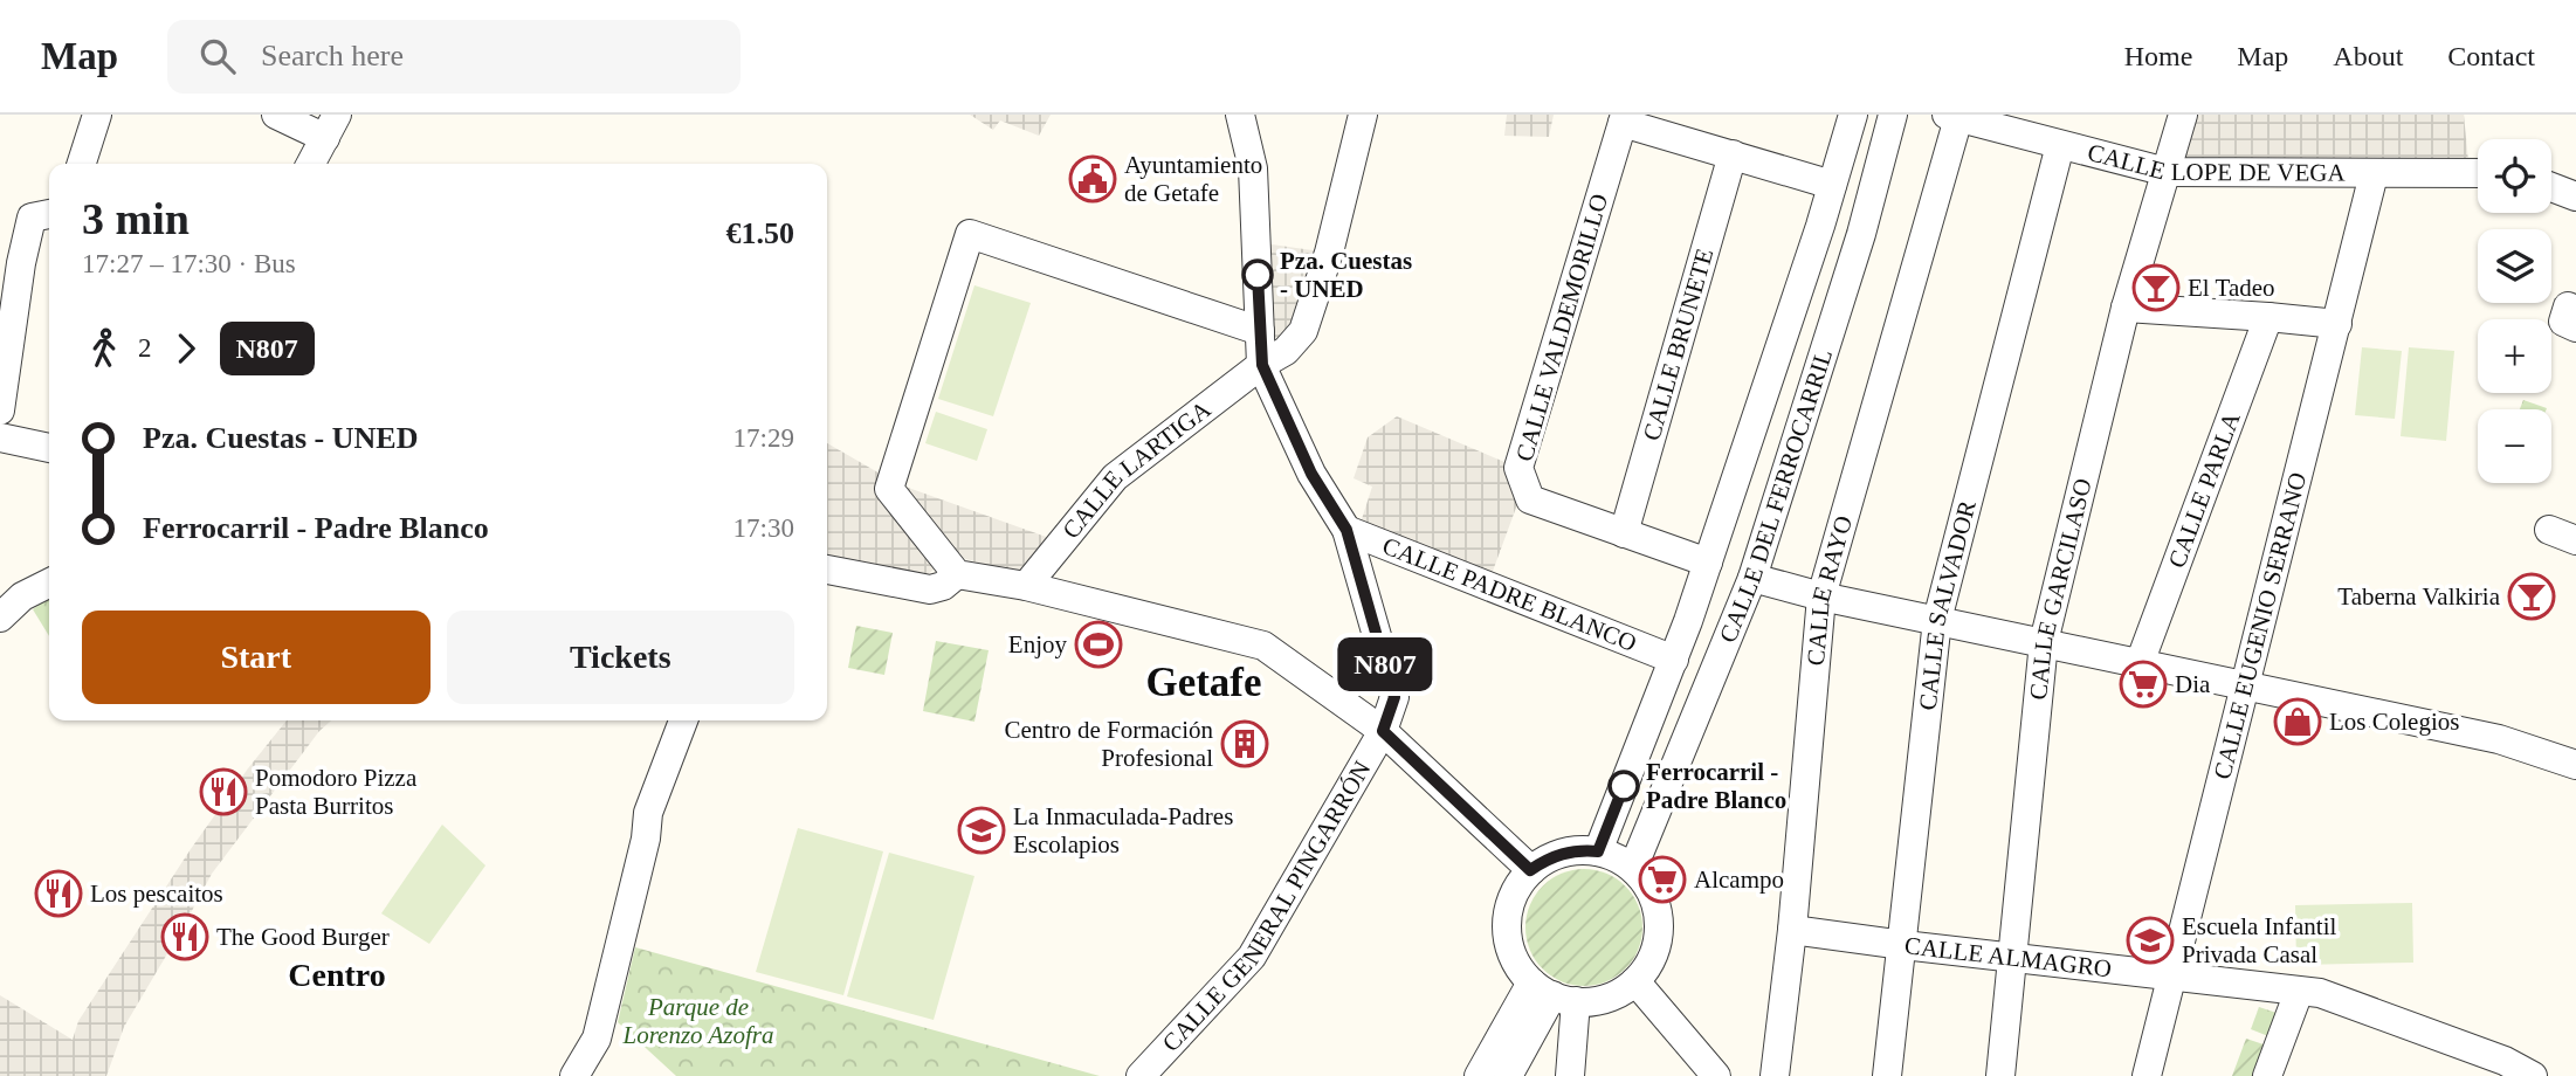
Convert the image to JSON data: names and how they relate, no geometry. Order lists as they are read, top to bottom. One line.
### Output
{"streets":{"street":["CALLE LOPE DE VEGA","CALLE VALDEMORILLO","CALLE BRUNETE","CALLE LARTIGA","CALLE PARLA","CALLE DEL FERROCARRIL","CALLE GARCILASO","CALLE RAYO","CALLE PADRE BLANCO","CALLE SALVADOR","CALLE EUGENIO SERRANO","CALLE GENERAL PINGARRÓN","CALLE ALMAGRO"]},"crossings":[["CALLE LOPE DE VEGA","CALLE GARCILASO"],["CALLE LOPE DE VEGA","CALLE RAYO"],["CALLE LOPE DE VEGA","CALLE SALVADOR"],["CALLE LOPE DE VEGA","CALLE EUGENIO SERRANO"],["CALLE VALDEMORILLO","CALLE BRUNETE"],["CALLE VALDEMORILLO","CALLE DEL FERROCARRIL"],["CALLE LARTIGA","CALLE GENERAL PINGARRÓN"],["CALLE DEL FERROCARRIL","CALLE PADRE BLANCO"],["CALLE GARCILASO","CALLE ALMAGRO"],["CALLE RAYO","CALLE ALMAGRO"],["CALLE PADRE BLANCO","CALLE GENERAL PINGARRÓN"],["CALLE SALVADOR","CALLE ALMAGRO"],["CALLE EUGENIO SERRANO","CALLE ALMAGRO"]],"districts":["Getafe","Centro"],"parks":["Parque de Lorenzo Azofra"],"places":{"public building":["Ayuntamiento de Getafe"],"other":["Pza. Cuestas - UNED","Ferrocarril - Padre Blanco"],"bar":["El Tadeo","Taberna Valkiria"],"sports":["Enjoy"],"supermarket":["Dia","Alcampo"],"shop":["Los Colegios"],"building":["Centro de Formación Profesional"],"restaurant":["Pomodoro Pizza Pasta Burritos","Los pescaitos","The Good Burger"],"school or university":["La Inmaculada-Padres Escolapios","Escuela Infantil Privada Casal"]},"lines":["bus line N807"],"page":{"header":"Map","search":"Search here","nav":["Home","Map","About","Contact"],"on_map":"N807","map_buttons":["+","−"],"heading":["3 min","17:27 – 17:30 · Bus","€1.50"],"legs":["2","N807"],"list":[{"name":"Pza. Cuestas - UNED","value":"17:29"},{"name":"Ferrocarril - Padre Blanco","value":"17:30"}],"buttons":["Start","Tickets"]}}
